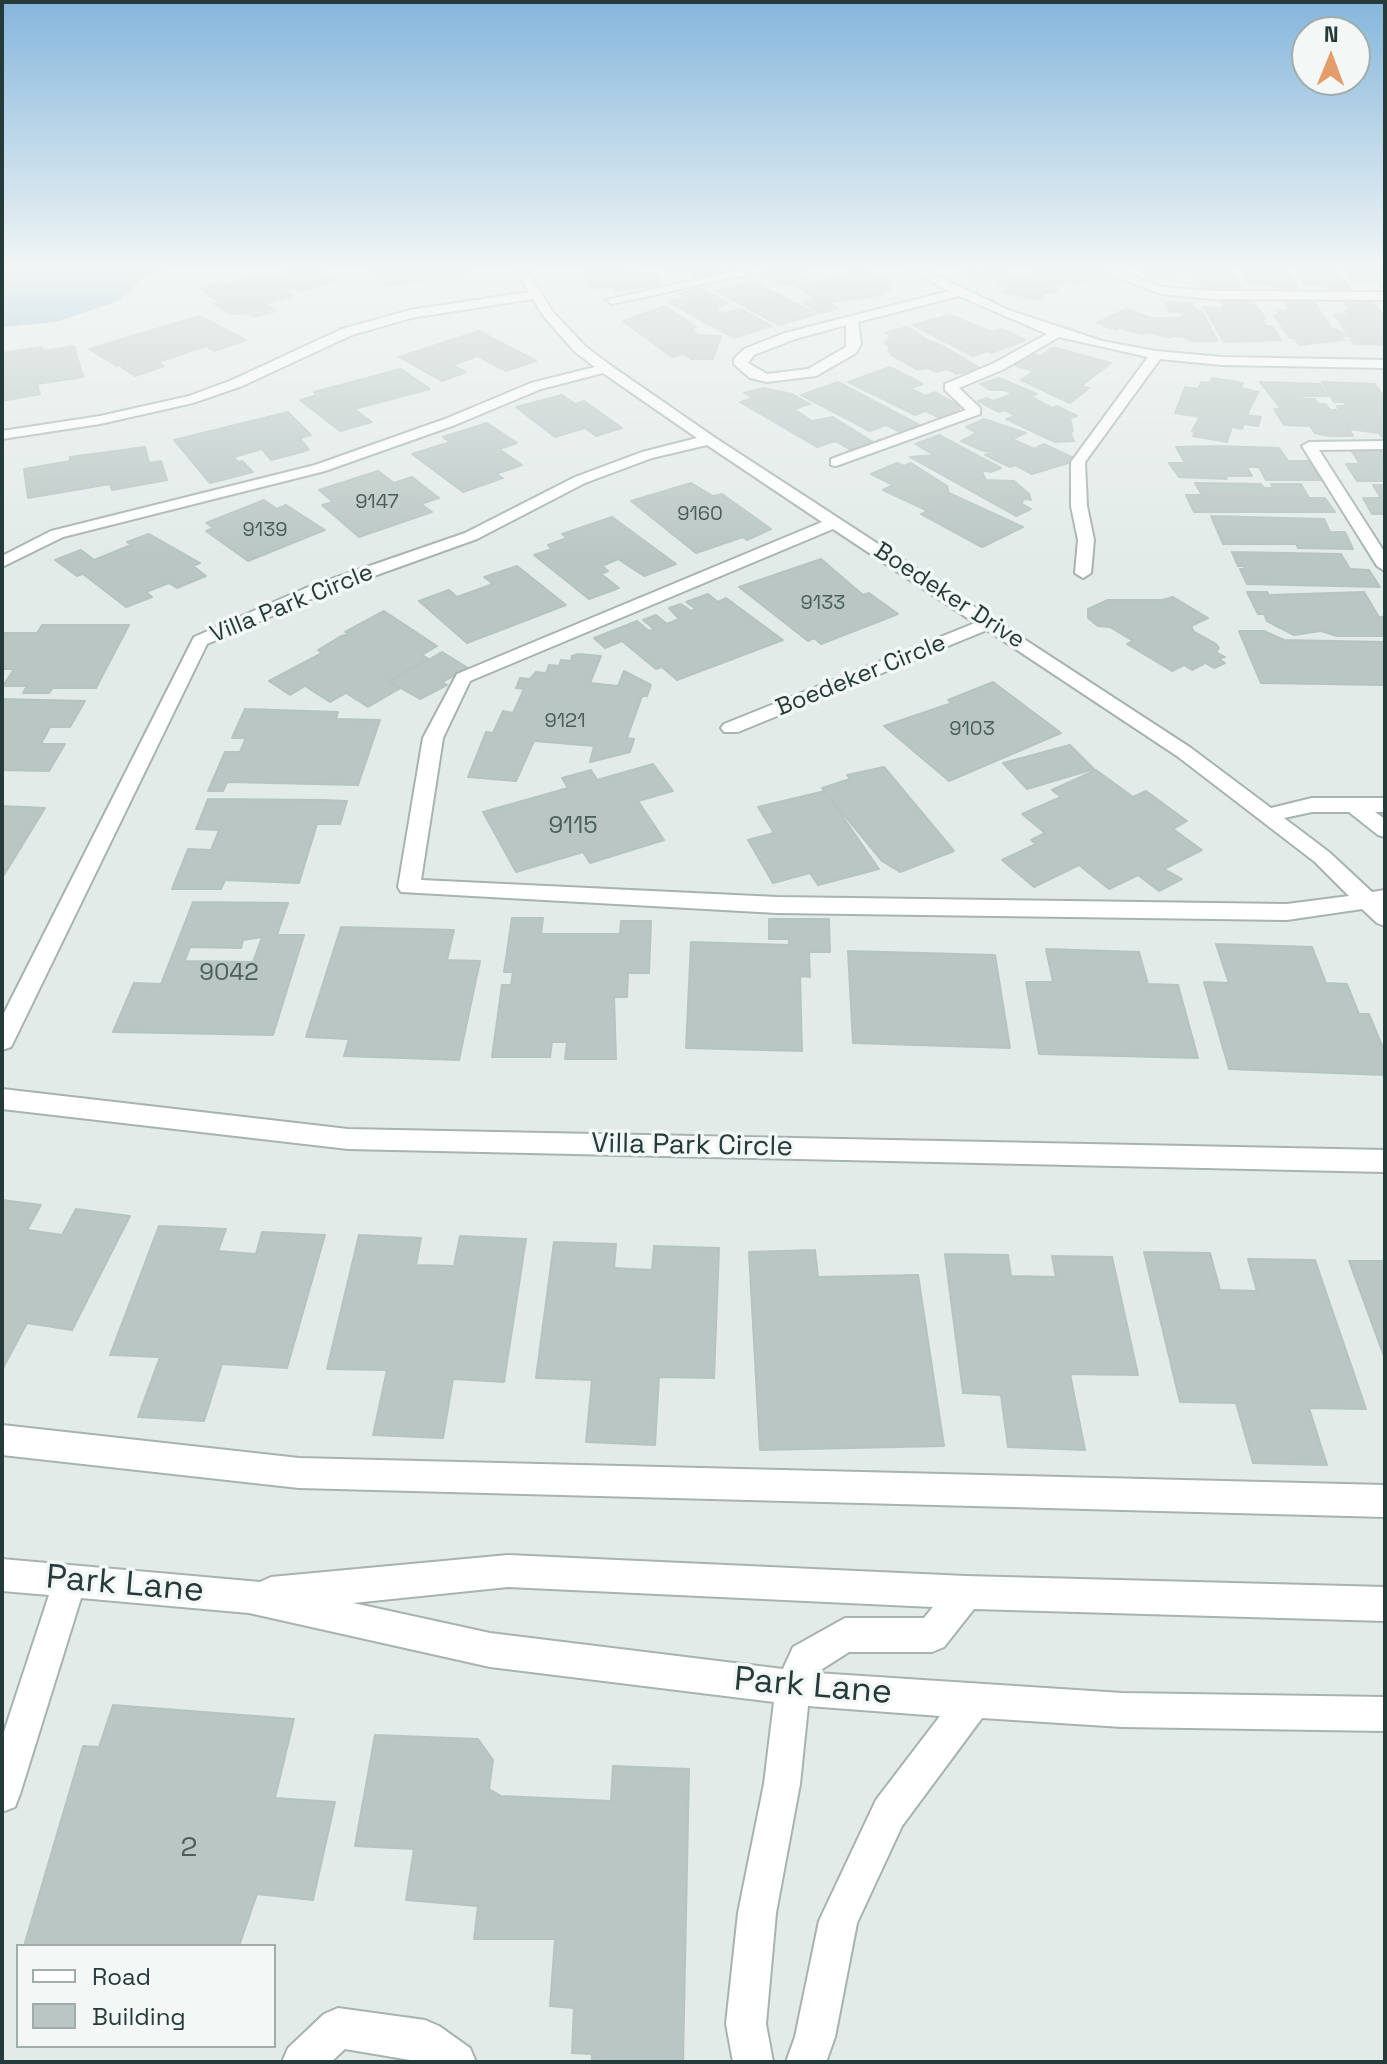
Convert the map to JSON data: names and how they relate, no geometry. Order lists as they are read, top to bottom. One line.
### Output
{"streets":{"street":["Boedeker Drive","Villa Park Circle","Boedeker Circle","Park Lane"]},"crossings":[["Boedeker Drive","Villa Park Circle"],["Boedeker Drive","Boedeker Circle"]],"house_numbers":["9147","9160","9139","9133","9121","9103","9115","9042","2"],"legend":["Road","Building"],"north":"top"}
